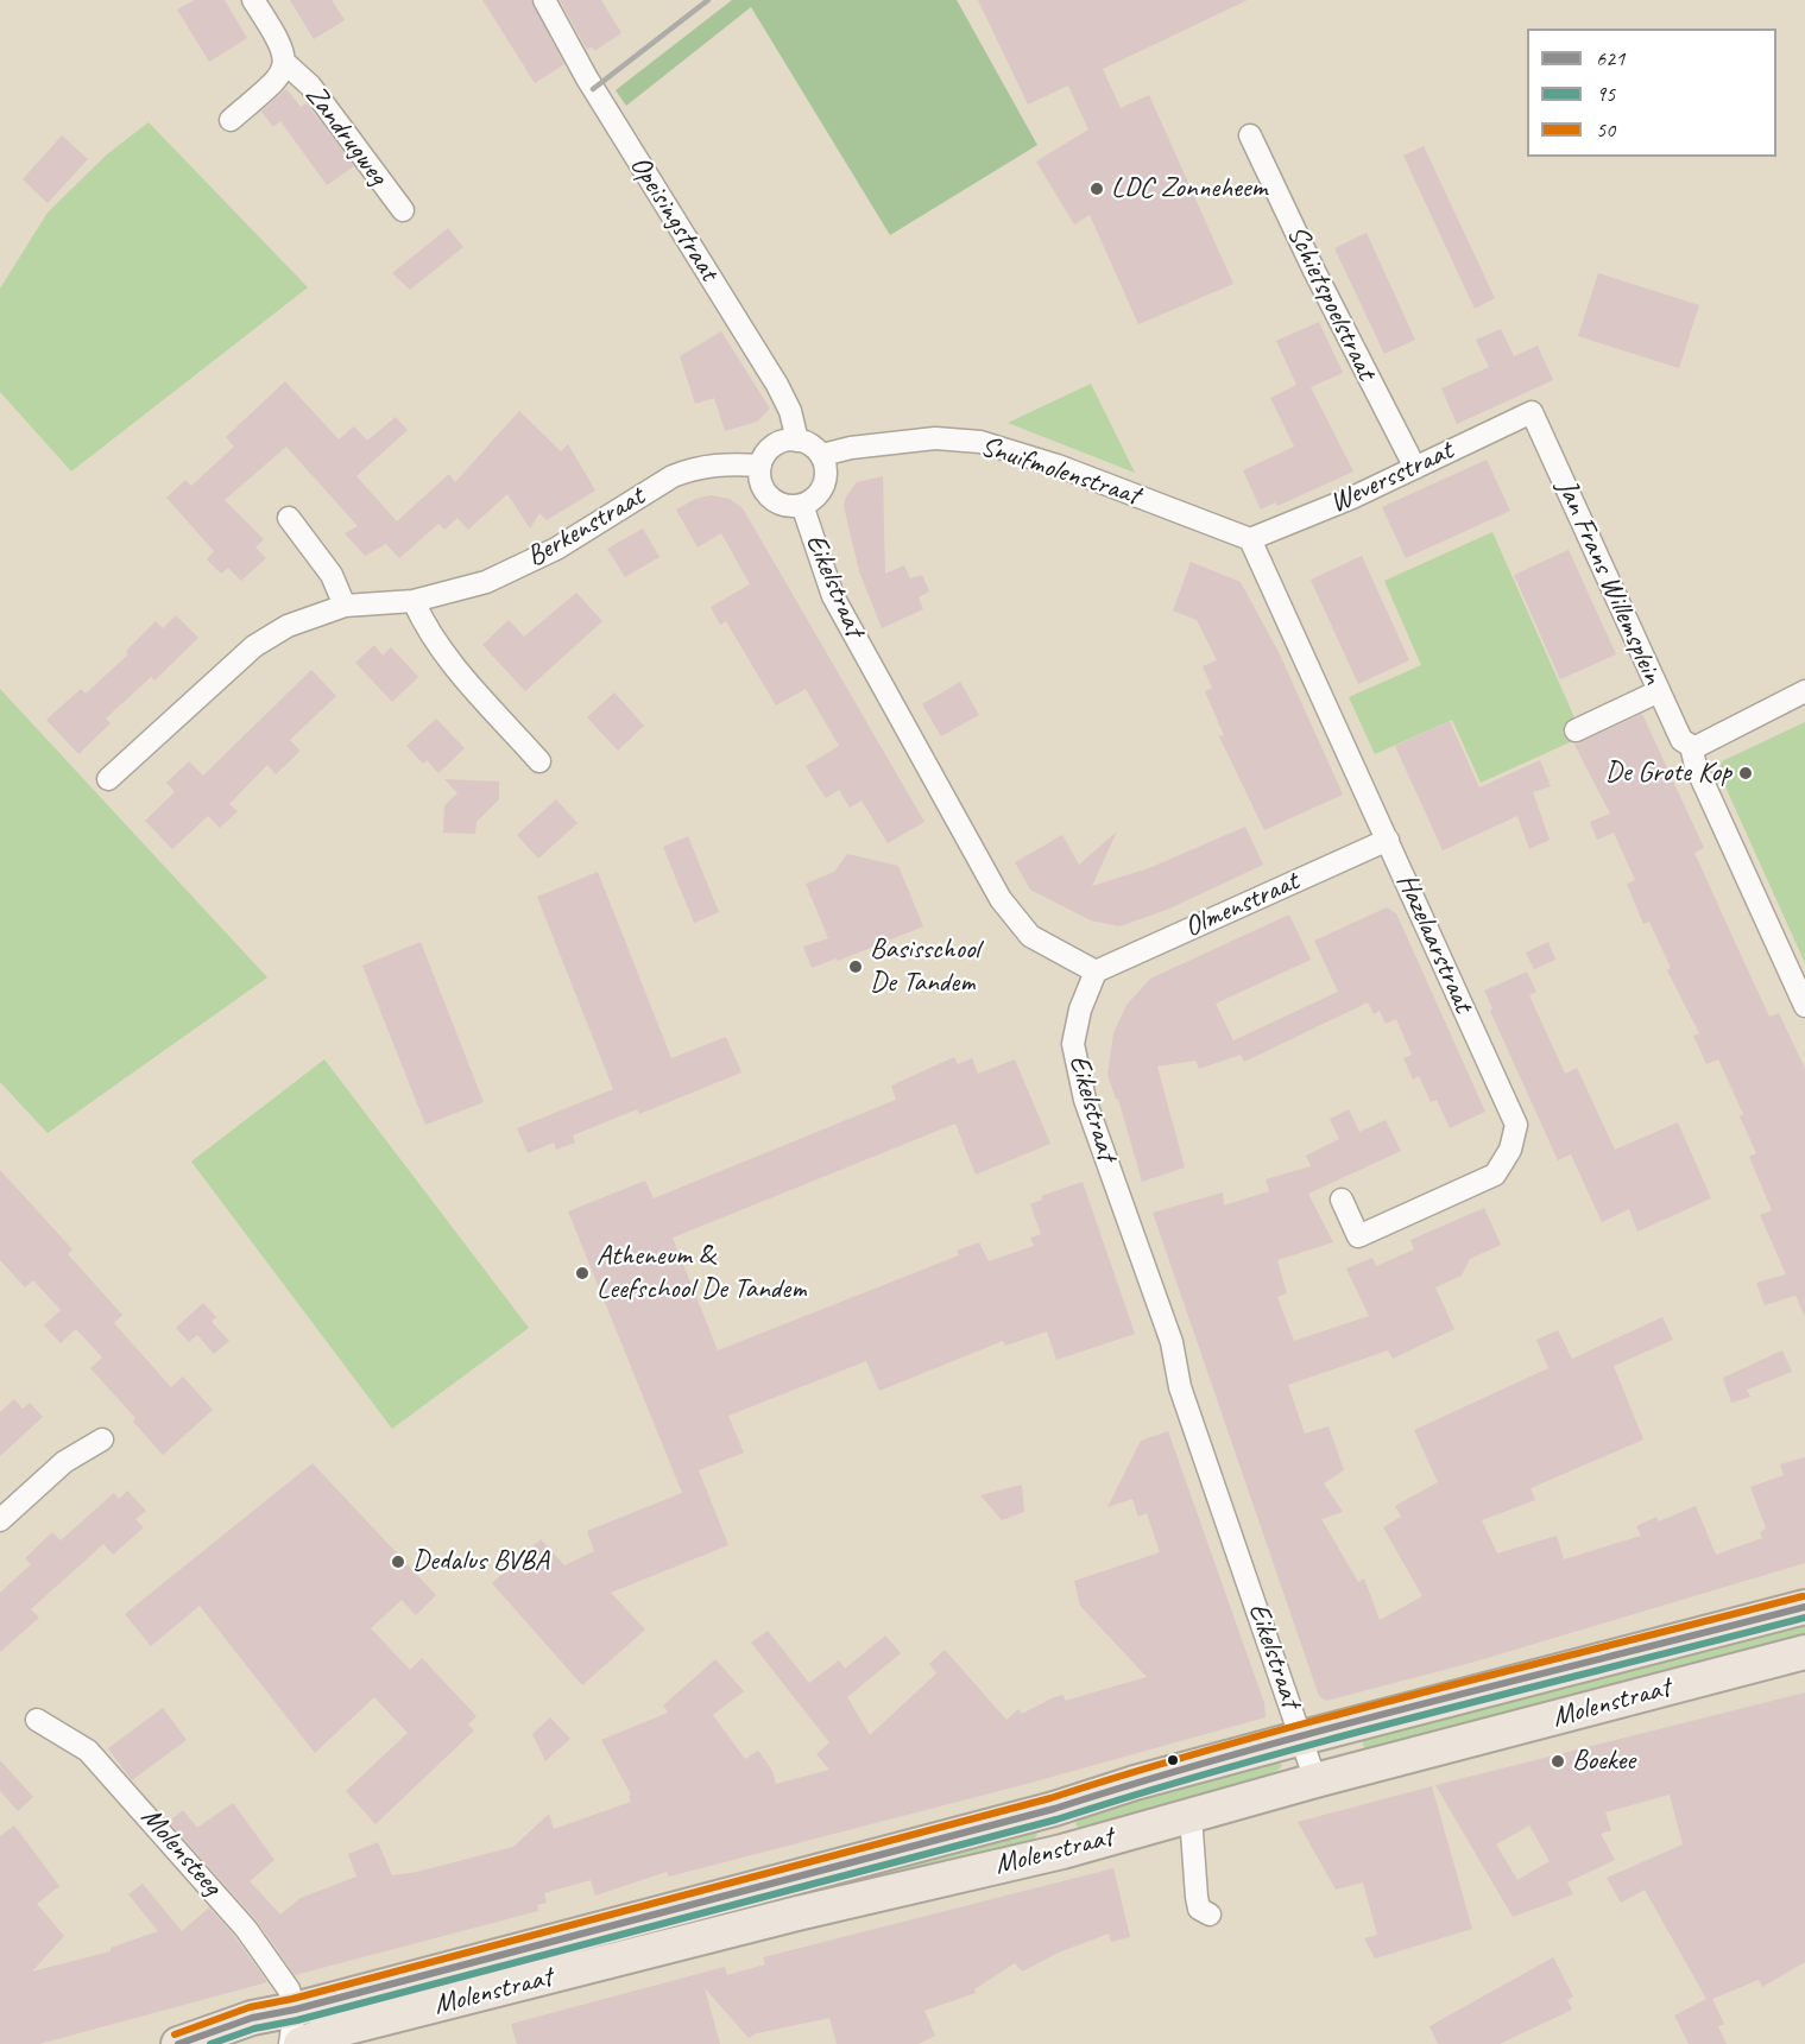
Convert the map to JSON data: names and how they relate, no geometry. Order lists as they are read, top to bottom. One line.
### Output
{"streets":{"main road":["Molenstraat"],"street":["Zandrugweg","Opeisingstraat","Schietspoelstraat","Snuifmolenstraat","Weversstraat","Berkenstraat","Jan Frans Willemsplein","Eikelstraat","Olmenstraat","Hazelaarstraat","Molensteeg"]},"crossings":[["Opeisingstraat","Snuifmolenstraat"],["Opeisingstraat","Berkenstraat"],["Opeisingstraat","Eikelstraat"],["Schietspoelstraat","Weversstraat"],["Snuifmolenstraat","Weversstraat"],["Snuifmolenstraat","Berkenstraat"],["Snuifmolenstraat","Eikelstraat"],["Snuifmolenstraat","Hazelaarstraat"],["Weversstraat","Jan Frans Willemsplein"],["Weversstraat","Hazelaarstraat"],["Berkenstraat","Eikelstraat"],["Eikelstraat","Olmenstraat"],["Eikelstraat","Molenstraat"],["Olmenstraat","Hazelaarstraat"],["Molenstraat","Molensteeg"]],"places":["LDC Zonneheem","De Grote Kop","Basisschool De Tandem","Atheneum & Leefschool De Tandem","Dedalus BVBA","Boekee"],"lines":["transit line 50","transit line 621","transit line 95"],"legend":["621","95","50"]}
